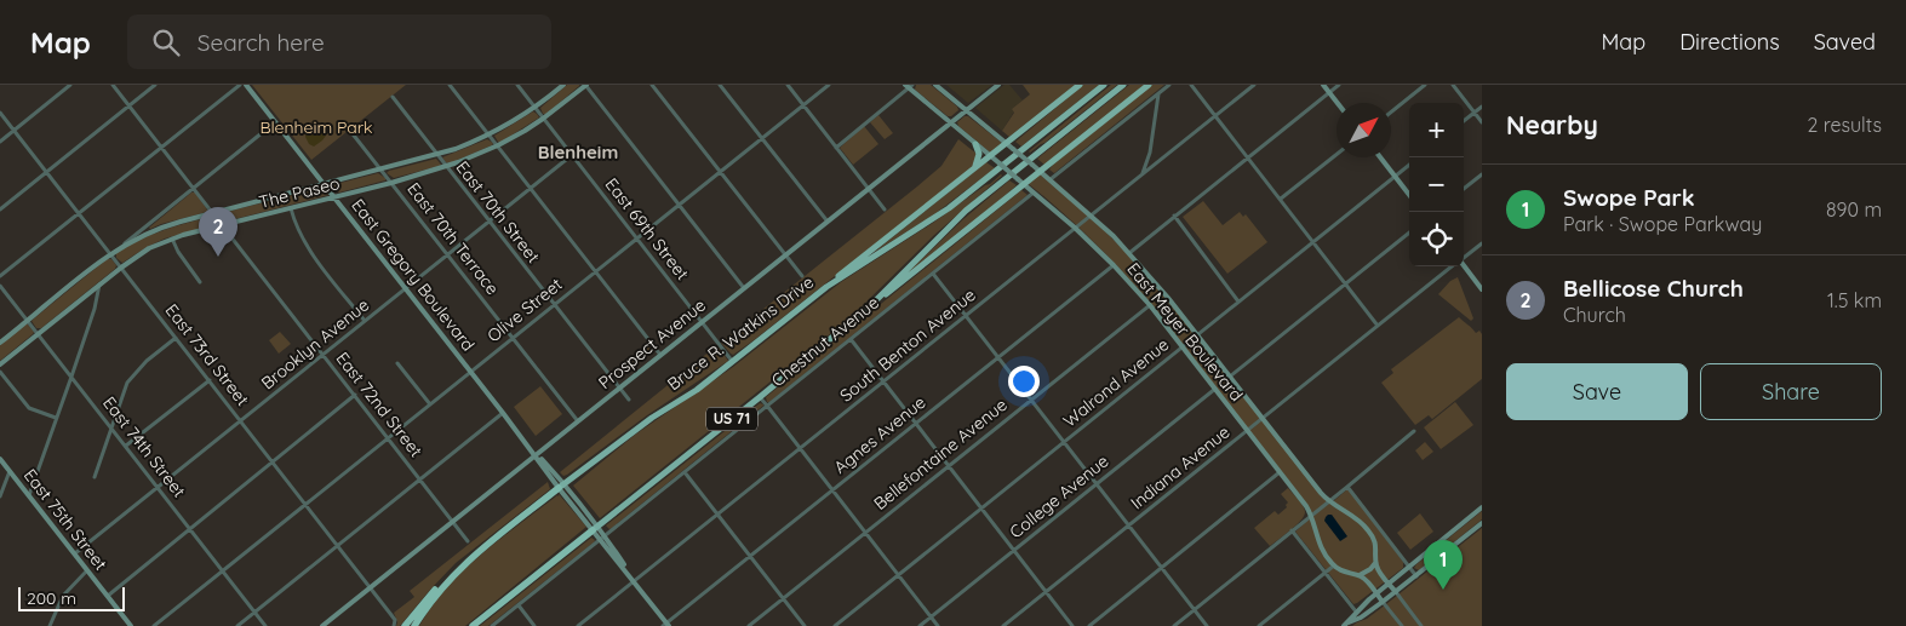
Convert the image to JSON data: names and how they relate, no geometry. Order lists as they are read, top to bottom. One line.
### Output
{"streets":{"highway":["Bruce R. Watkins Drive","US 71"],"main road":["The Paseo","East Gregory Boulevard","East Meyer Boulevard","Prospect Avenue","East 75th Street"],"street":["East 70th Street","East 69th Street","East 70th Terrace","Olive Street","Chestnut Avenue","Brooklyn Avenue","South Benton Avenue","East 73rd Street","Walrond Avenue","East 72nd Street","Agnes Avenue","East 74th Street","Bellefontaine Avenue","Indiana Avenue","College Avenue"]},"crossings":[["The Paseo","East 70th Street"],["The Paseo","East 69th Street"],["The Paseo","East 70th Terrace"],["The Paseo","East Gregory Boulevard"],["The Paseo","East 73rd Street"],["The Paseo","East 72nd Street"],["The Paseo","East 74th Street"],["East 70th Street","Olive Street"],["East 70th Street","Brooklyn Avenue"],["East 70th Street","Prospect Avenue"],["East 69th Street","Olive Street"],["East 69th Street","Bruce R. Watkins Drive"],["East 69th Street","Brooklyn Avenue"],["East 69th Street","Prospect Avenue"],["East 70th Terrace","Olive Street"],["East 70th Terrace","Brooklyn Avenue"],["East 70th Terrace","Prospect Avenue"],["East Gregory Boulevard","Olive Street"],["East Gregory Boulevard","Bruce R. Watkins Drive"],["East Gregory Boulevard","Chestnut Avenue"],["East Gregory Boulevard","Brooklyn Avenue"],["East Gregory Boulevard","Prospect Avenue"],["East Gregory Boulevard","South Benton Avenue"],["East Gregory Boulevard","US 71"],["East Gregory Boulevard","Agnes Avenue"],["Olive Street","East 73rd Street"],["Olive Street","East 72nd Street"],["Olive Street","East 74th Street"],["East Meyer Boulevard","Chestnut Avenue"],["East Meyer Boulevard","Prospect Avenue"],["East Meyer Boulevard","South Benton Avenue"],["East Meyer Boulevard","Walrond Avenue"],["East Meyer Boulevard","Agnes Avenue"],["East Meyer Boulevard","Bellefontaine Avenue"],["East Meyer Boulevard","Indiana Avenue"],["East Meyer Boulevard","College Avenue"],["Brooklyn Avenue","East 73rd Street"],["Brooklyn Avenue","East 72nd Street"],["Brooklyn Avenue","East 74th Street"],["Brooklyn Avenue","East 75th Street"],["Prospect Avenue","East 73rd Street"],["Prospect Avenue","East 72nd Street"]],"districts":["Blenheim"],"parks":["Blenheim Park"],"scale_bar":"200 m","north":"top right","page":{"header":"Map","search":"Search here","nav":["Map","Directions","Saved"],"heading":["Nearby","2 results"],"map_buttons":["+","−"],"list":[{"mark":"1","name":"Swope Park","note":"Park · Swope Parkway","value":"890 m"},{"mark":"2","name":"Bellicose Church","note":"Church","value":"1.5 km"}],"pins":["2","1"],"buttons":["Save","Share"],"scale":"200 m"}}
